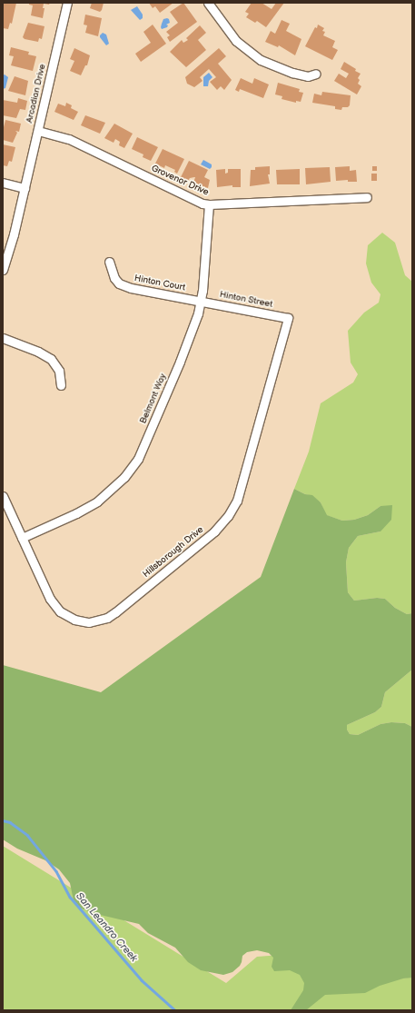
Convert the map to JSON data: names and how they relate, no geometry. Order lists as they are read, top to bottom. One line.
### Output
{"streets":{"street":["Arcadian Drive","Grovenor Drive","Hinton Court","Hinton Street","Belmont Way","Hillsborough Drive"]},"crossings":[["Arcadian Drive","Grovenor Drive"],["Grovenor Drive","Belmont Way"],["Hinton Court","Hinton Street"],["Hinton Court","Belmont Way"],["Hinton Street","Belmont Way"],["Hinton Street","Hillsborough Drive"],["Belmont Way","Hillsborough Drive"]],"water":["San Leandro Creek"]}
